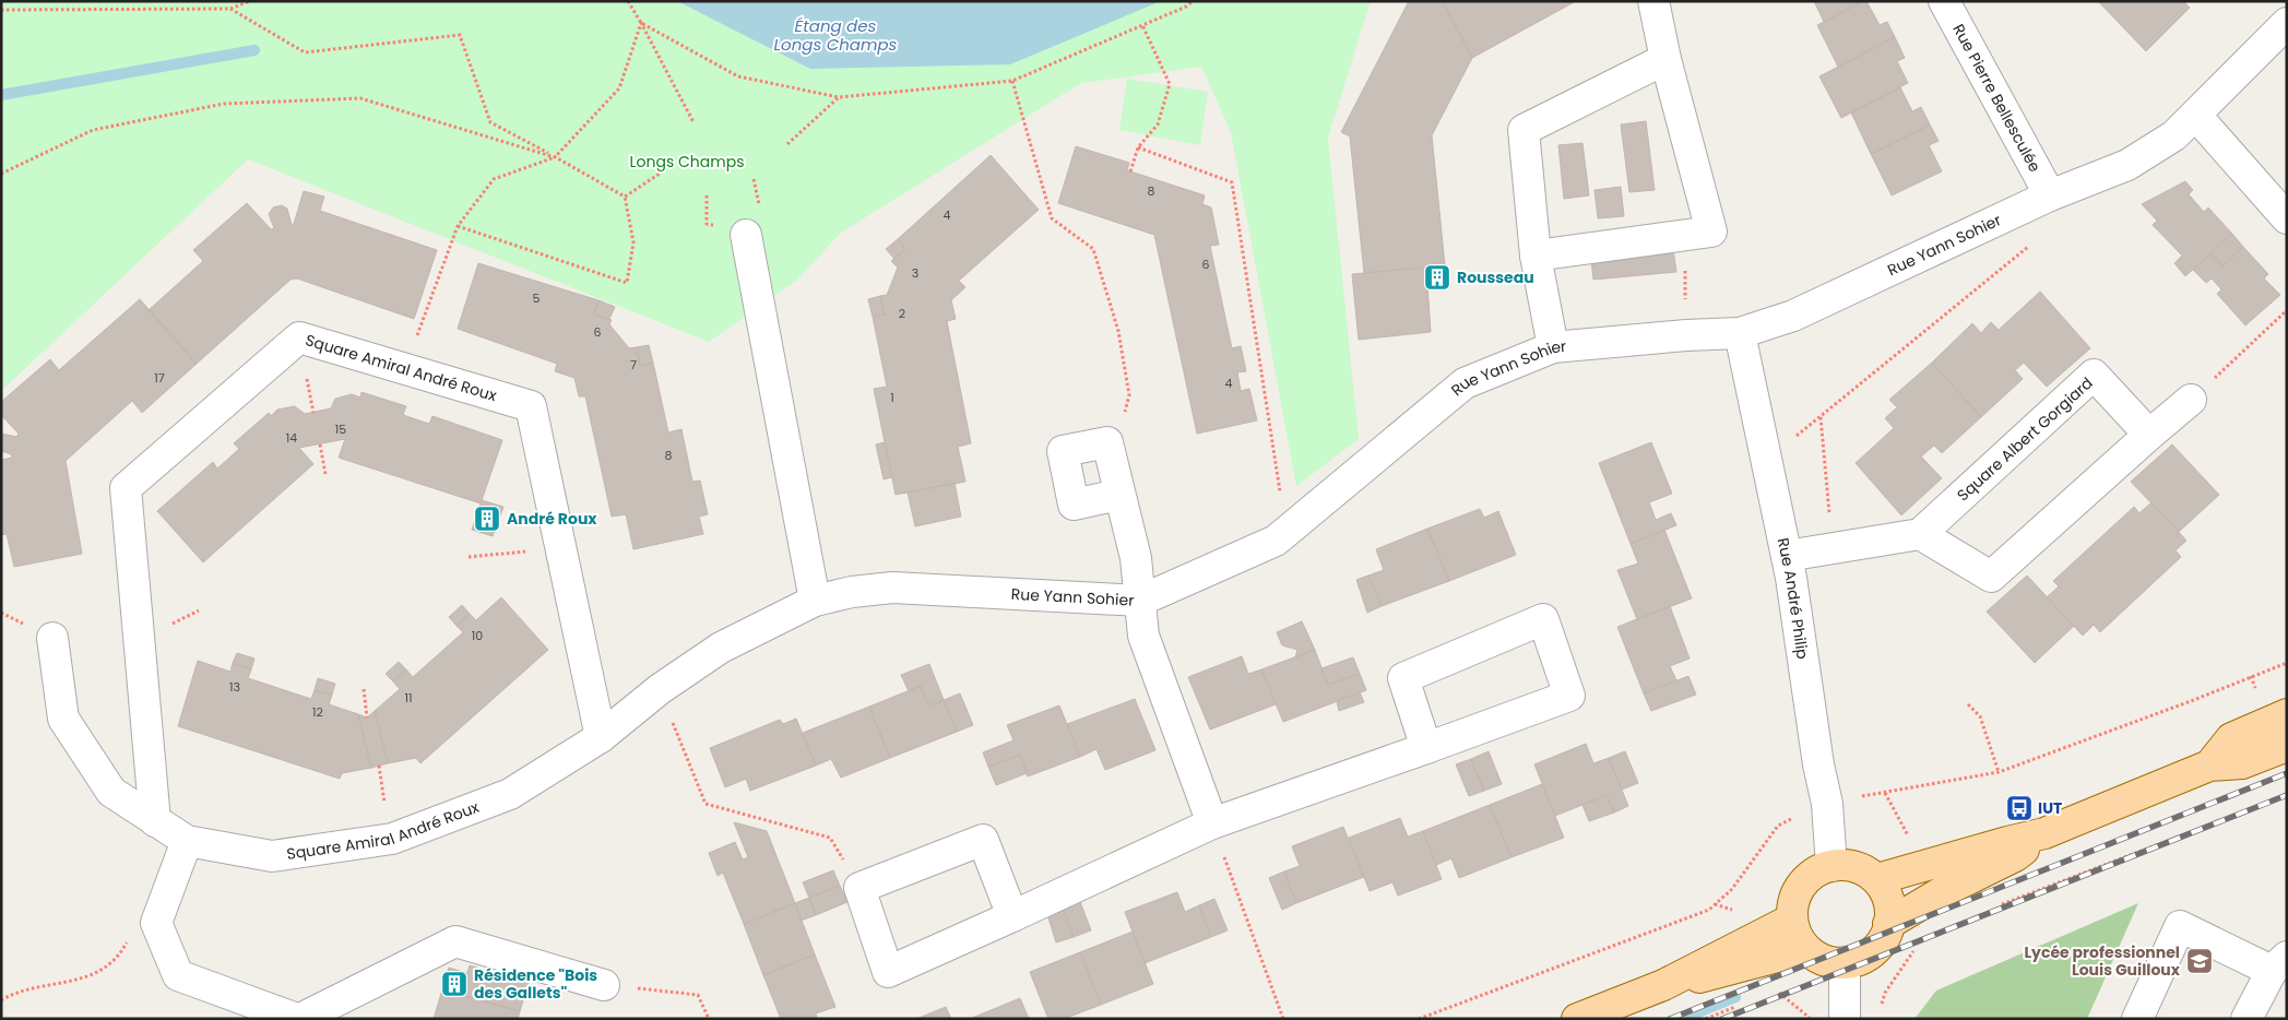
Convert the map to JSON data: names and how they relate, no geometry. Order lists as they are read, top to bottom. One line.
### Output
{"streets":{"street":["Rue Pierre Bellesculée","Rue Yann Sohier","Square Amiral André Roux","Square Albert Gorgiard","Rue André Philip"]},"crossings":[["Rue Pierre Bellesculée","Rue Yann Sohier"],["Rue Yann Sohier","Square Amiral André Roux"],["Rue Yann Sohier","Rue André Philip"]],"water":["Étang des Longs Champs"],"parks":["Longs Champs"],"places":{"building":["Rousseau","André Roux","Résidence \"Bois des Gallets\""],"bus stop":["IUT"],"school or university":["Lycée professionnel Louis Guilloux"]},"house_numbers":["8","4","6","3","5","2","6","7","17","4","1","15","14","8","10","13","11","12"]}
